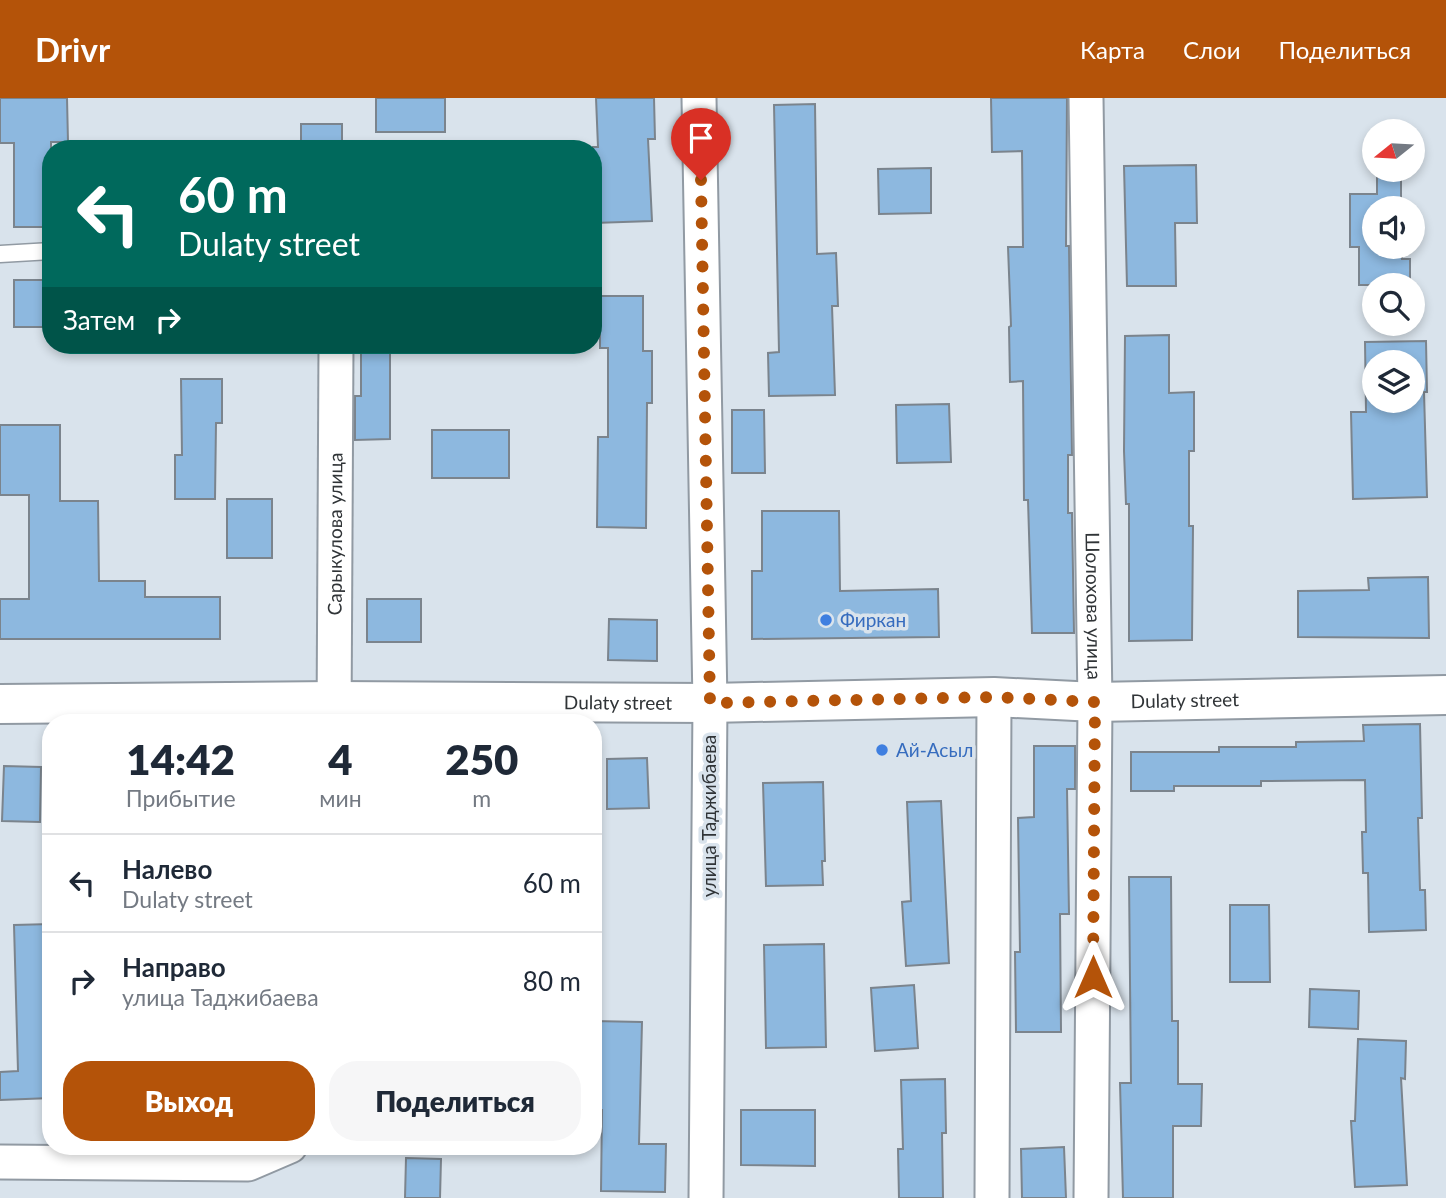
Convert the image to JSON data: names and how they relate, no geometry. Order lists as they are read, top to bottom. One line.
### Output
{"streets":{"main road":["Dulaty street"],"street":["Сарыкулова улица","Шолохова улица","улица Таджибаева"]},"crossings":[["Сарыкулова улица","Dulaty street"],["Шолохова улица","Dulaty street"],["Dulaty street","улица Таджибаева"]],"places":["Фиркан","Ай-Асыл"],"north":"left","page":{"header":"Drivr","nav":["Карта","Слои","Поделиться"],"turn":["60 m","Dulaty street"],"then":"Затем","eta":["14:42","Прибытие","4","мин","250","m"],"list":[{"name":"Налево","note":"Dulaty street","value":"60 m"},{"name":"Направо","note":"улица Таджибаева","value":"80 m"}],"buttons":["Выход","Поделиться"]}}
